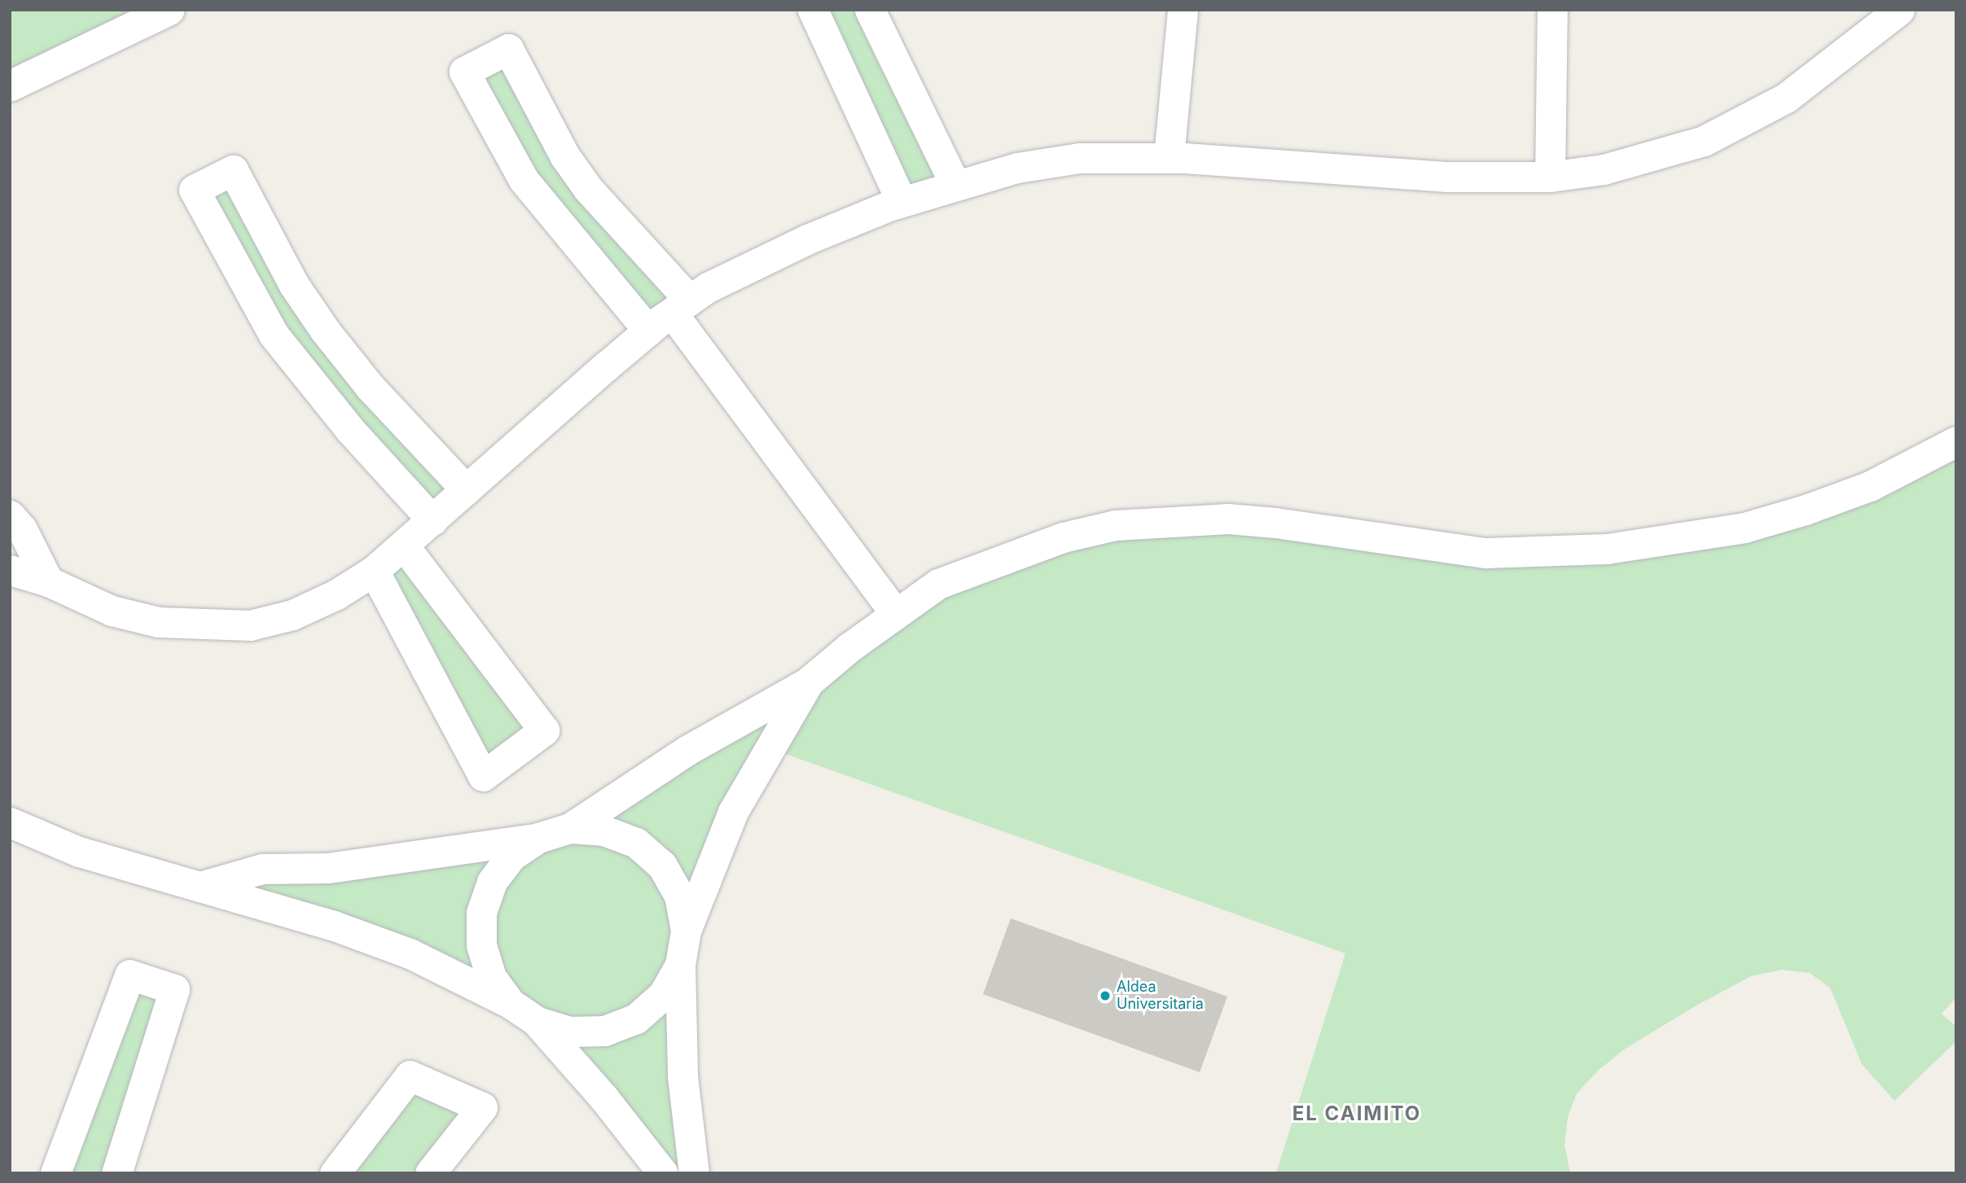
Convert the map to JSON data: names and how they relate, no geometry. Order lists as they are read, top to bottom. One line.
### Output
{"districts":["EL CAIMITO"],"places":["Aldea Universitaria"]}
